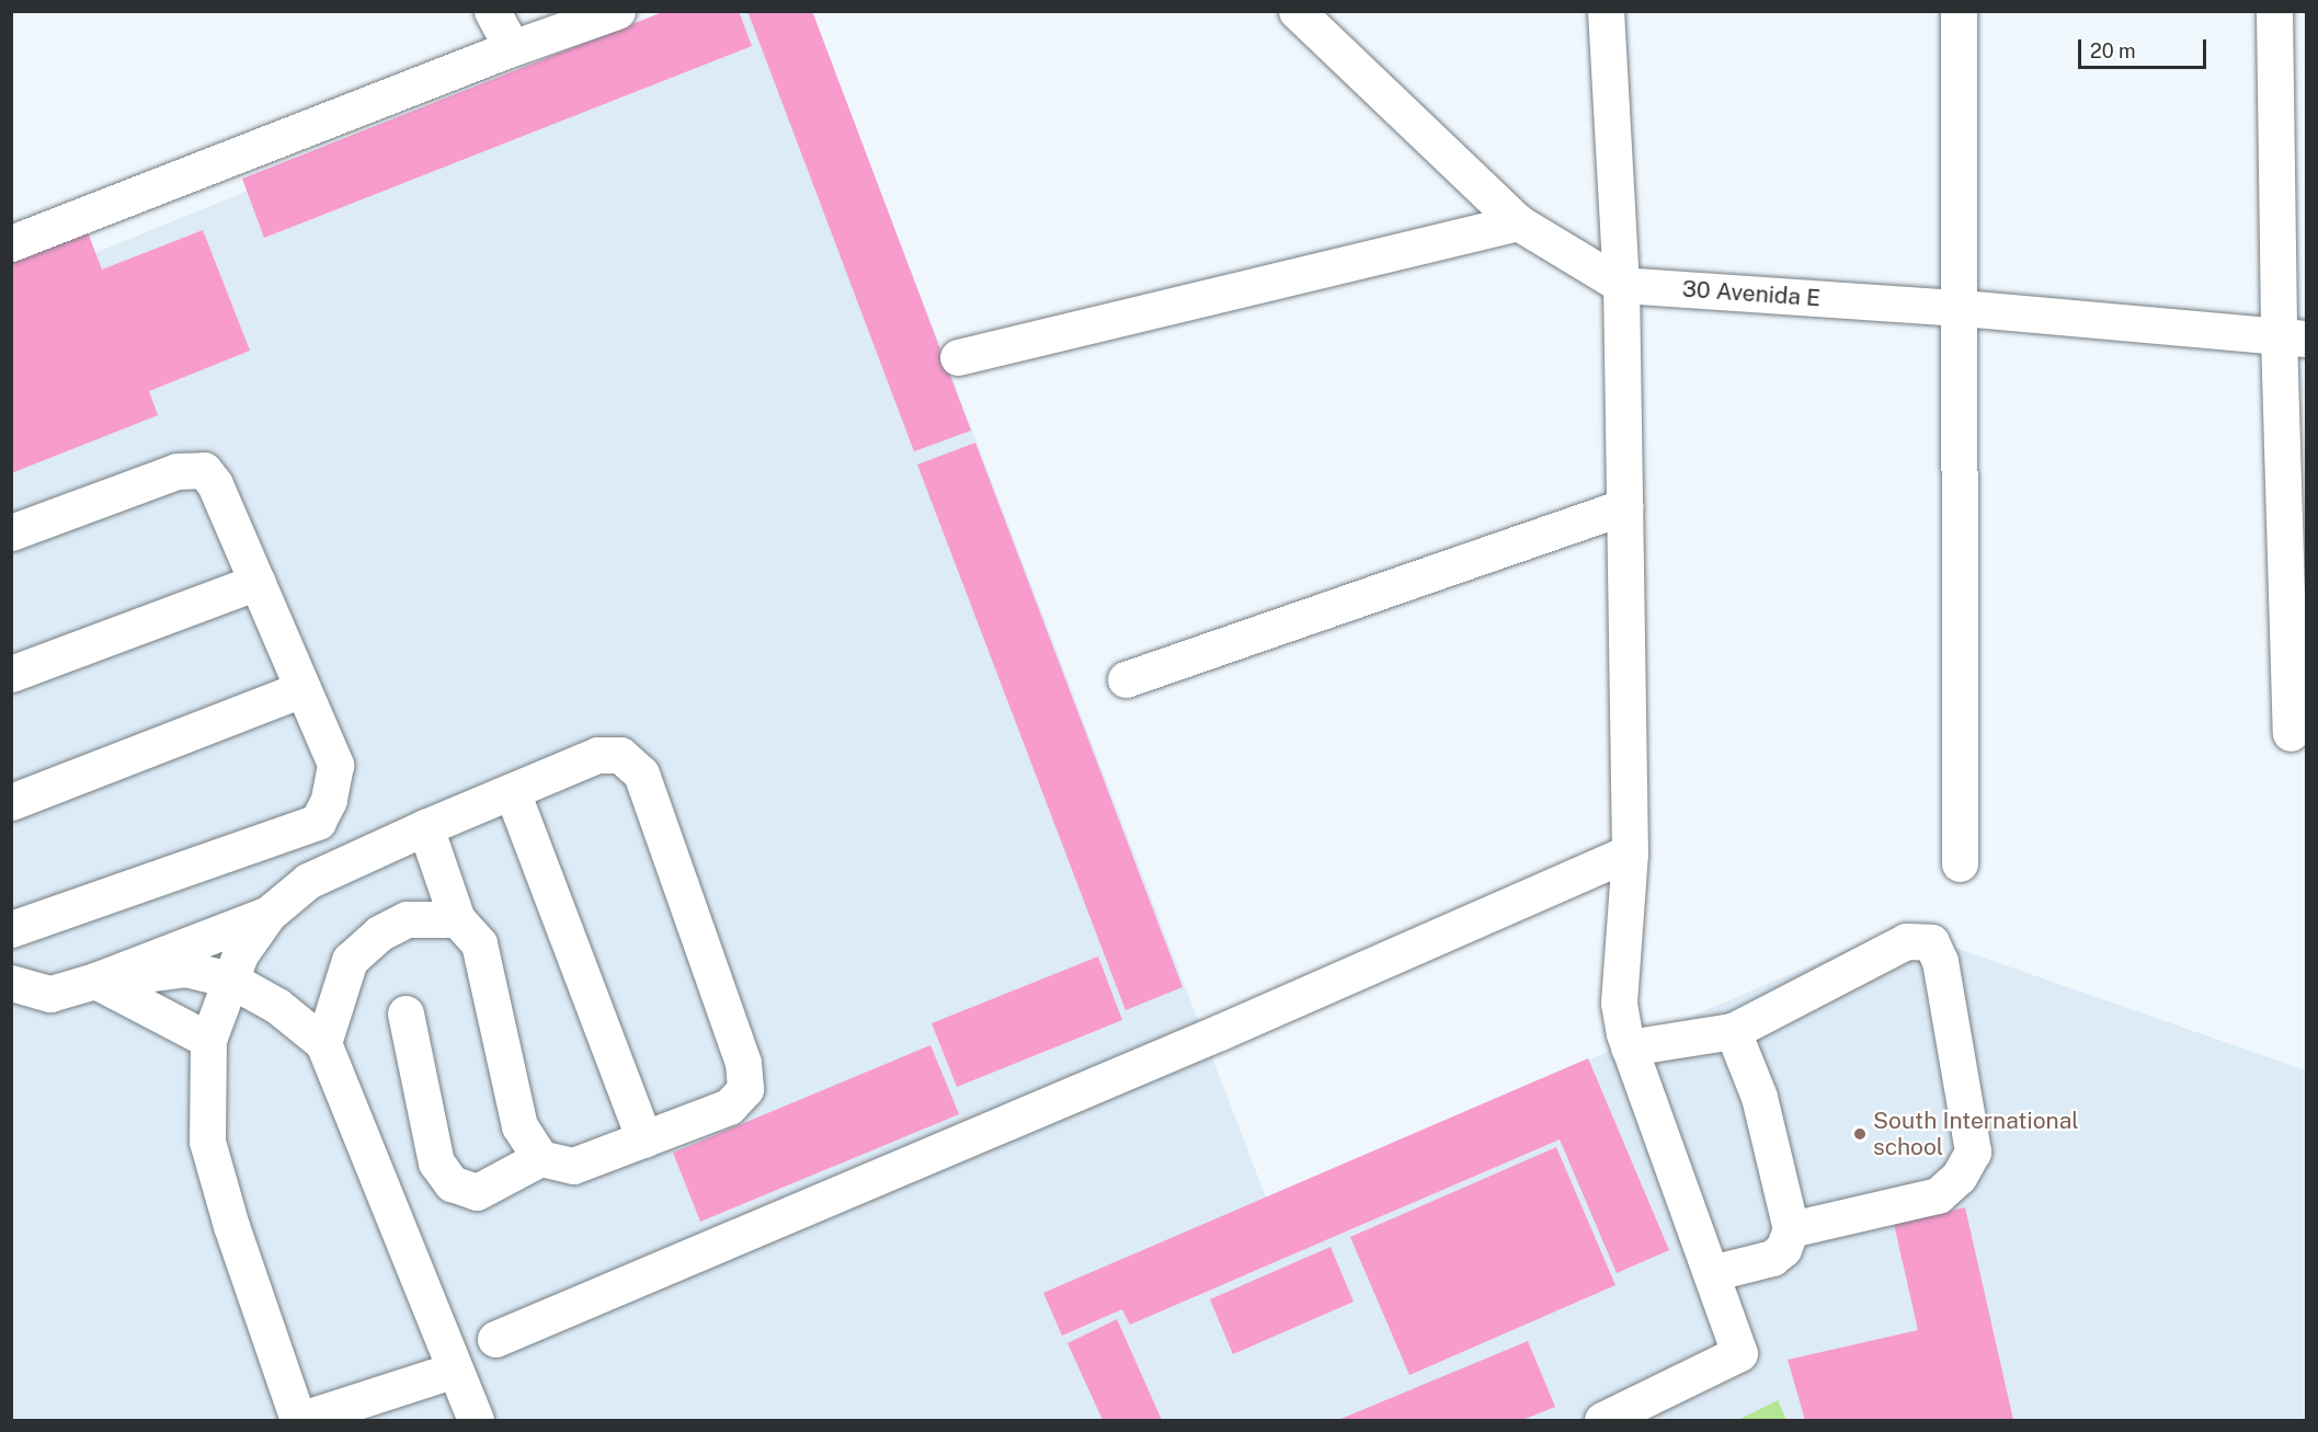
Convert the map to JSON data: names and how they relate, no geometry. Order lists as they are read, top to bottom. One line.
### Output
{"streets":{"street":["30 Avenida E"]},"places":["South International school"],"scale_bar":"20 m"}
